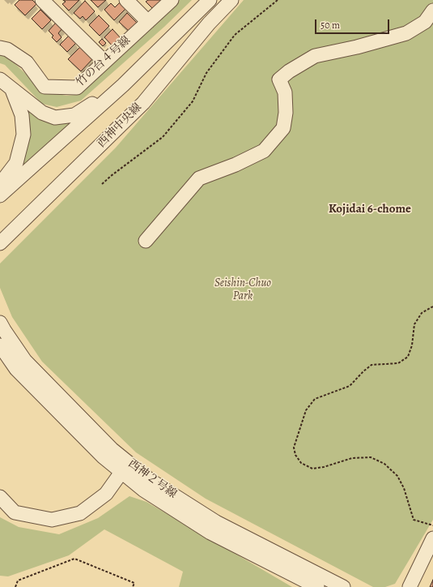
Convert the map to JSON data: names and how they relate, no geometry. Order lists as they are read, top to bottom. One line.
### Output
{"streets":{"street":["竹の台４号線","西神中央線","西神２号線"]},"districts":["Kojidai 6-chome"],"parks":["Seishin-Chuo Park"],"scale_bar":"50 m"}
